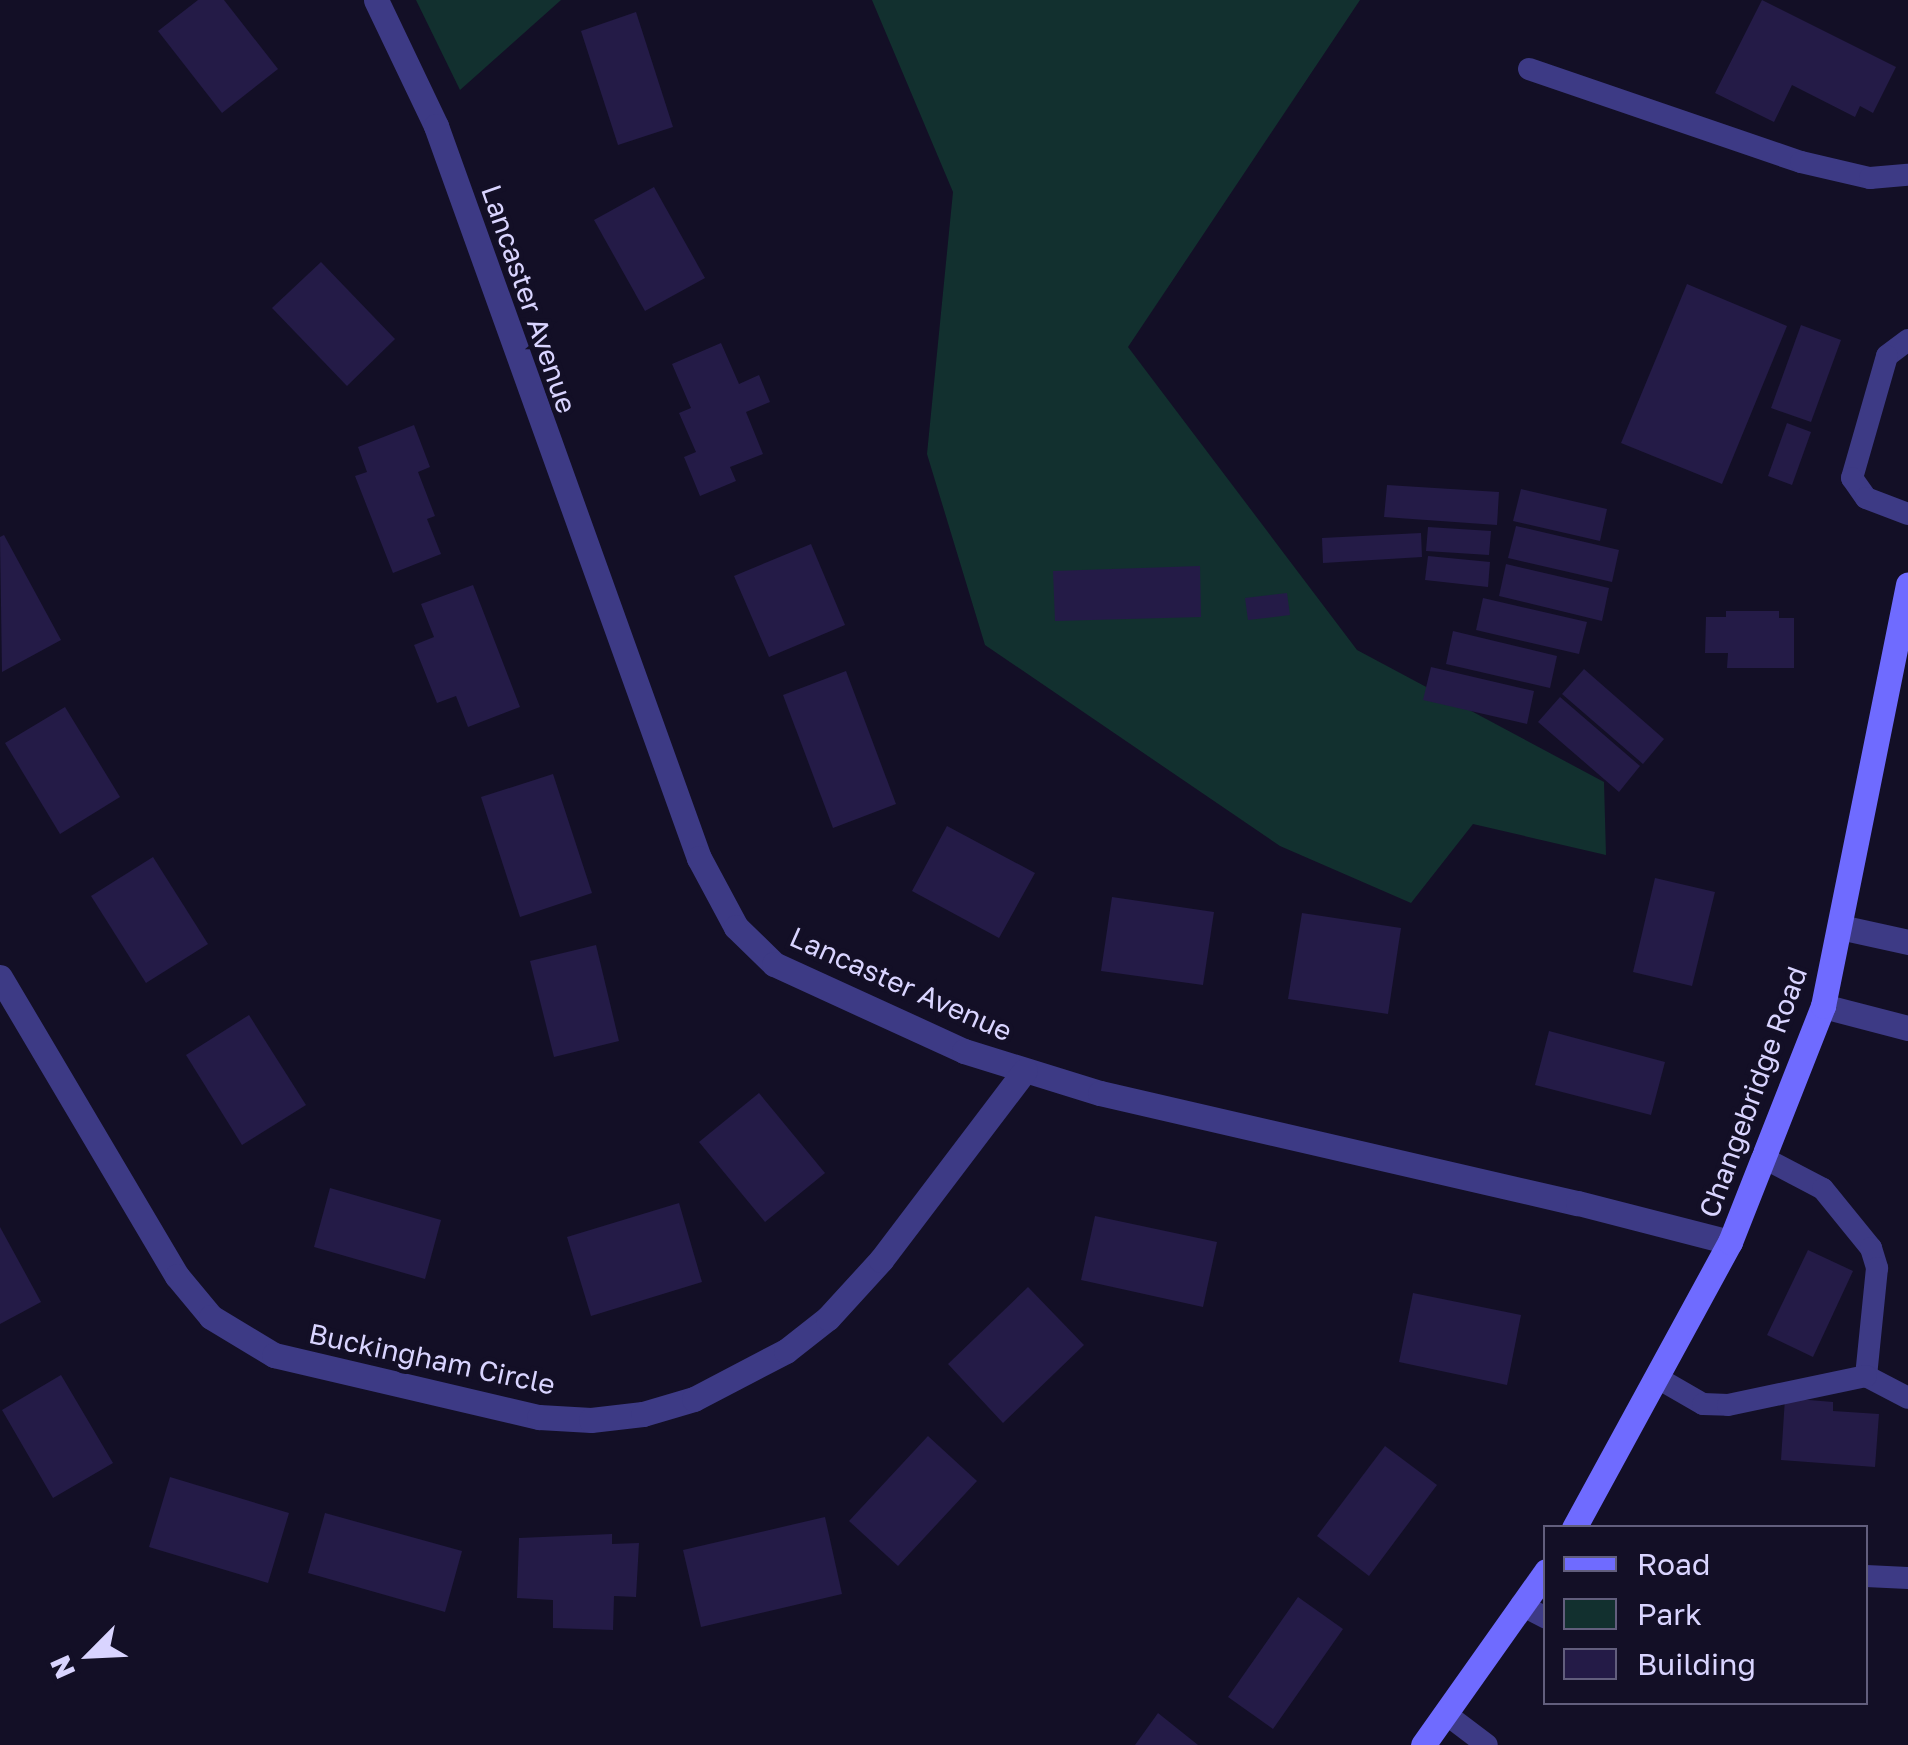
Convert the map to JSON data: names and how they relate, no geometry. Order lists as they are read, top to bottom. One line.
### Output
{"streets":{"main road":["Changebridge Road"],"street":["Lancaster Avenue","Buckingham Circle"]},"crossings":[["Lancaster Avenue","Changebridge Road"],["Lancaster Avenue","Buckingham Circle"]],"legend":["Road","Park","Building"],"north":"bottom left"}
